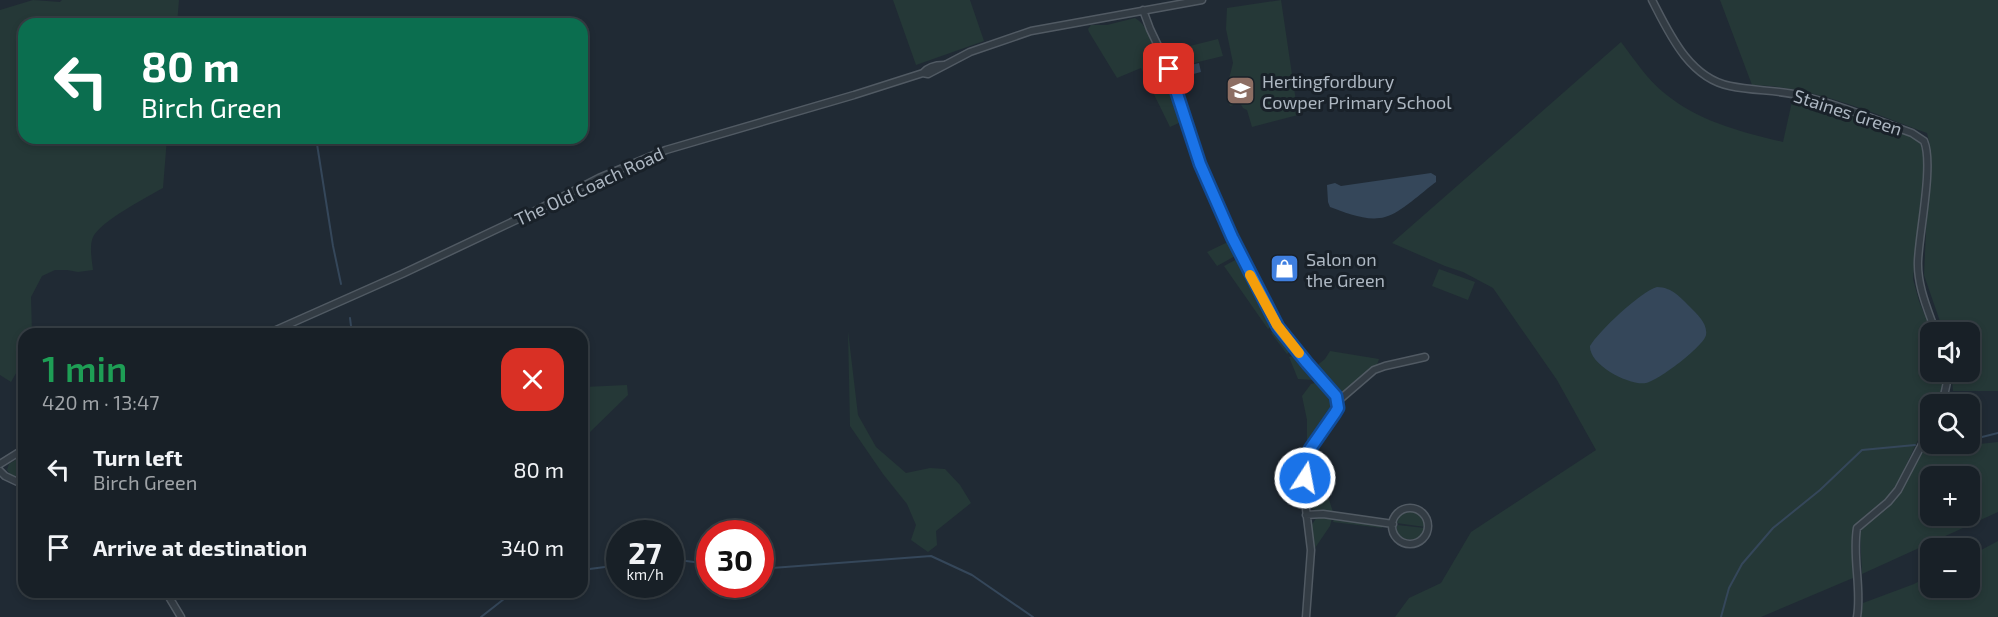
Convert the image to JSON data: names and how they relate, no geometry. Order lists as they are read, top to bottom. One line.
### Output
{"streets":{"street":["Staines Green","The Old Coach Road"]},"places":{"school or university":["Hertingfordbury Cowper Primary School"],"shop":["Salon on the Green"]},"page":{"turn":["80 m","Birch Green"],"map_buttons":["+","−"],"heading":["1 min","420 m · 13:47"],"list":[{"name":"Turn left","note":"Birch Green","value":"80 m"},{"name":"Arrive at destination","value":"340 m"}],"speed":"27 km/h","limit":"30"}}
